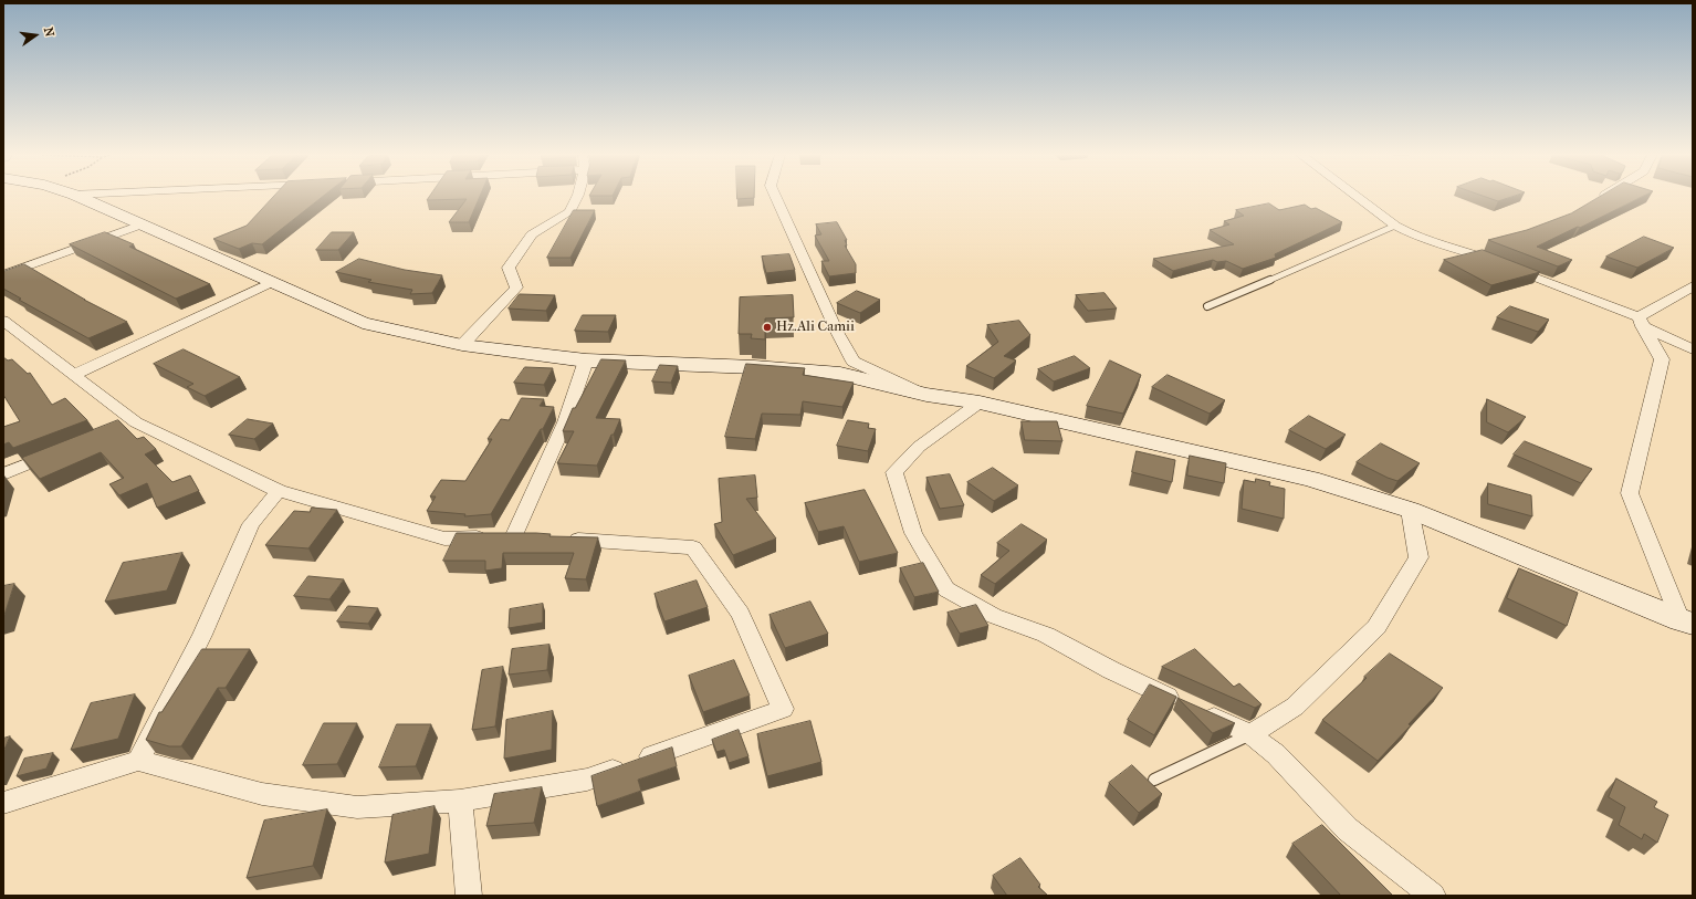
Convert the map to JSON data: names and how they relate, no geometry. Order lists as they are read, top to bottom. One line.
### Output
{"places":["Hz.Ali Camii"],"north":"right"}
